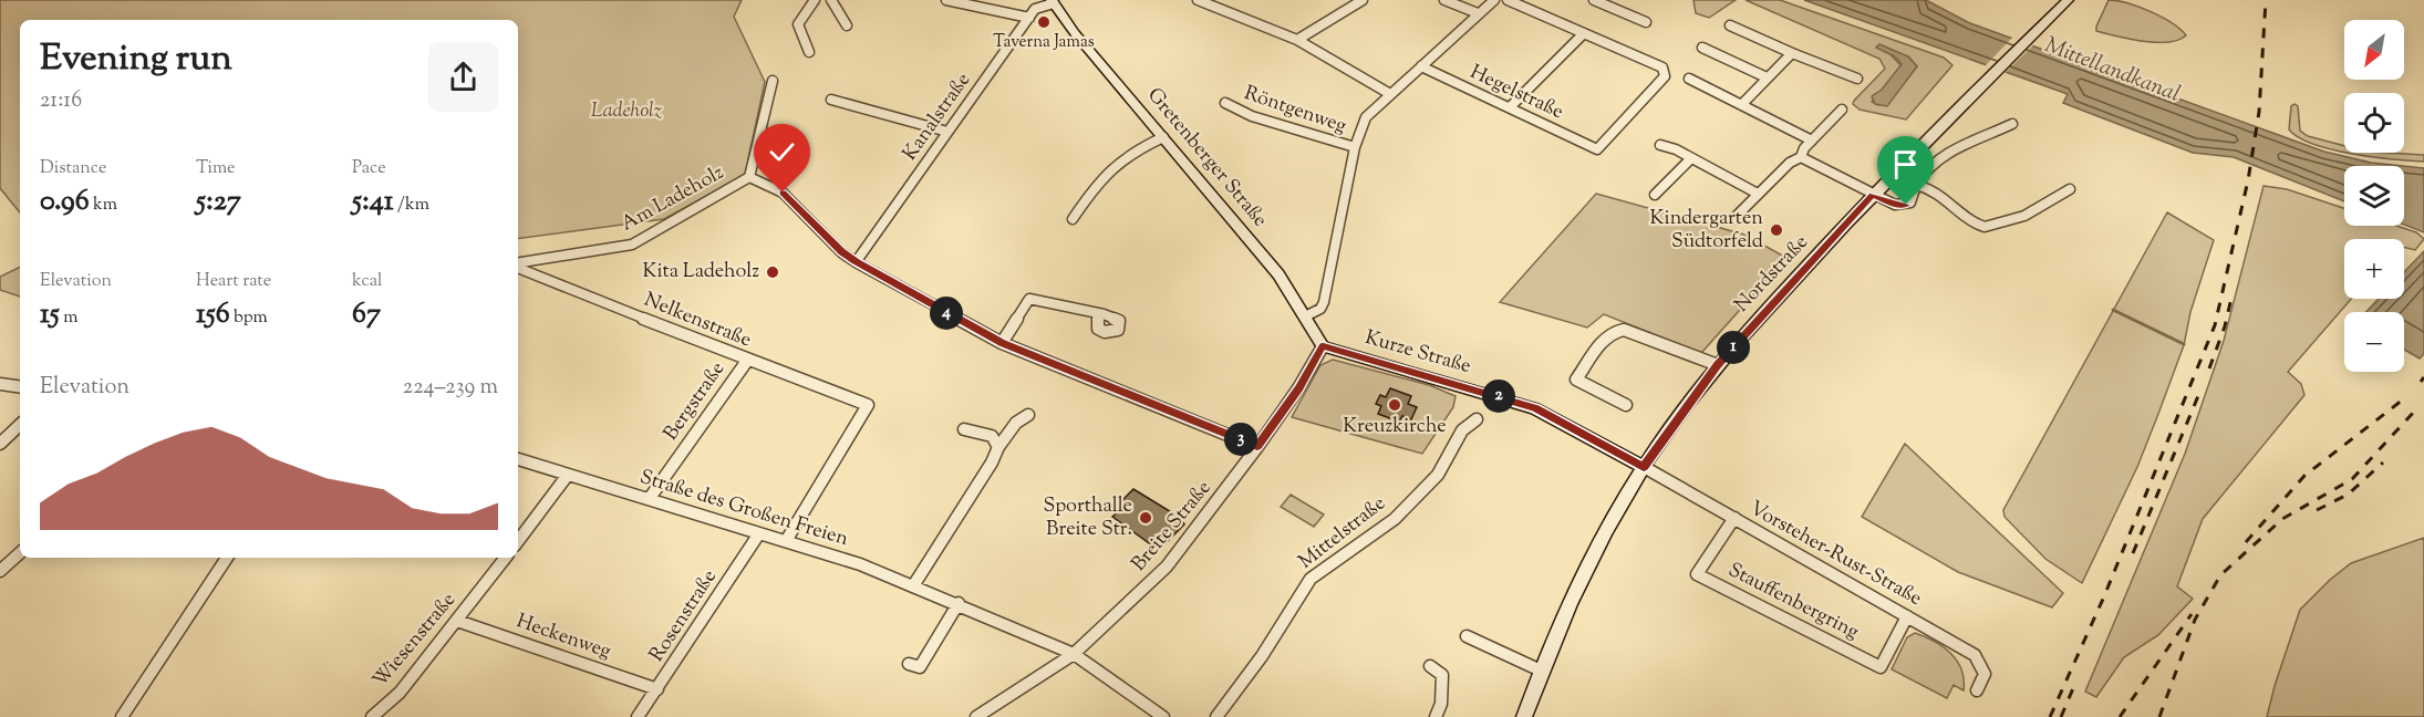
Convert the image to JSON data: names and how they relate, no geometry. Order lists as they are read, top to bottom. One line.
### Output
{"streets":{"main road":["Gretenberger Straße","Nordstraße","Kurze Straße"],"street":["Hegelstraße","Röntgenweg","Kanalstraße","Am Ladeholz","Nelkenstraße","Bergstraße","Straße des Großen Freien","Breite Straße","Mittelstraße","Vorsteher-Rust-Straße","Stauffenbergring","Rosenstraße","Heckenweg","Wiesenstraße"]},"crossings":[["Kanalstraße","Gretenberger Straße"],["Gretenberger Straße","Kurze Straße"],["Gretenberger Straße","Breite Straße"],["Nordstraße","Kurze Straße"],["Nordstraße","Vorsteher-Rust-Straße"],["Nelkenstraße","Bergstraße"],["Nelkenstraße","Straße des Großen Freien"],["Kurze Straße","Breite Straße"],["Kurze Straße","Vorsteher-Rust-Straße"],["Bergstraße","Straße des Großen Freien"],["Straße des Großen Freien","Breite Straße"],["Straße des Großen Freien","Rosenstraße"],["Vorsteher-Rust-Straße","Stauffenbergring"],["Rosenstraße","Heckenweg"],["Heckenweg","Wiesenstraße"]],"water":["Mittellandkanal"],"parks":["Ladeholz"],"places":["Taverna Jamas","Kindergarten Südtorfeld","Kita Ladeholz","Kreuzkirche","Sporthalle Breite Str."],"north":"bottom left","page":{"map_buttons":["+","−"],"heading":["Evening run","21:16"],"stats":[["Distance","0.96 km"],["Time","5:27"],["Pace","5:41 /km"],["Elevation","15 m"],["Heart rate","156 bpm"],["kcal","67"]],"pins":["4","1","2","3"],"chart":["Elevation","224–239 m"]}}
